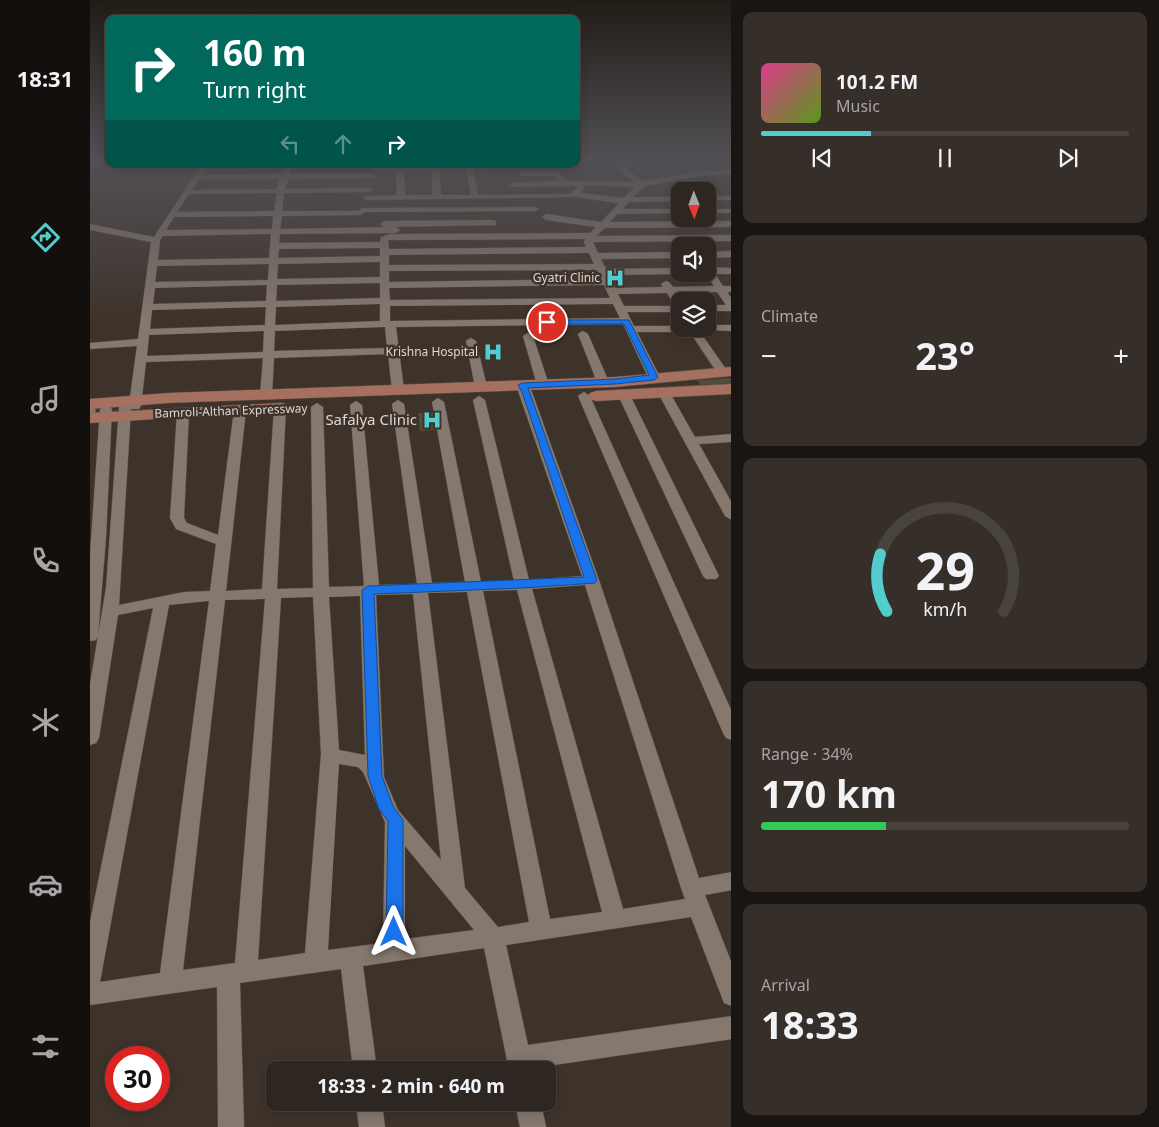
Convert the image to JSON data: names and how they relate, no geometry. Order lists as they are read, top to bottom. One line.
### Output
{"streets":{"main road":["Bamroli-Althan Expressway"]},"places":{"hospital":["Gyatri Clinic","Krishna Hospital","Safalya Clinic"]},"north":"bottom","page":{"tabs":"18:31","turn":["160 m","Turn right"],"song":["101.2 FM","Music"],"tile":["Climate",["Range · 34%","170 km"],["Arrival","18:33"]],"heat":["−","23°","+"],"limit":"30","trip":"18:33 · 2 min · 640 m","gauge":["29","km/h"]}}
